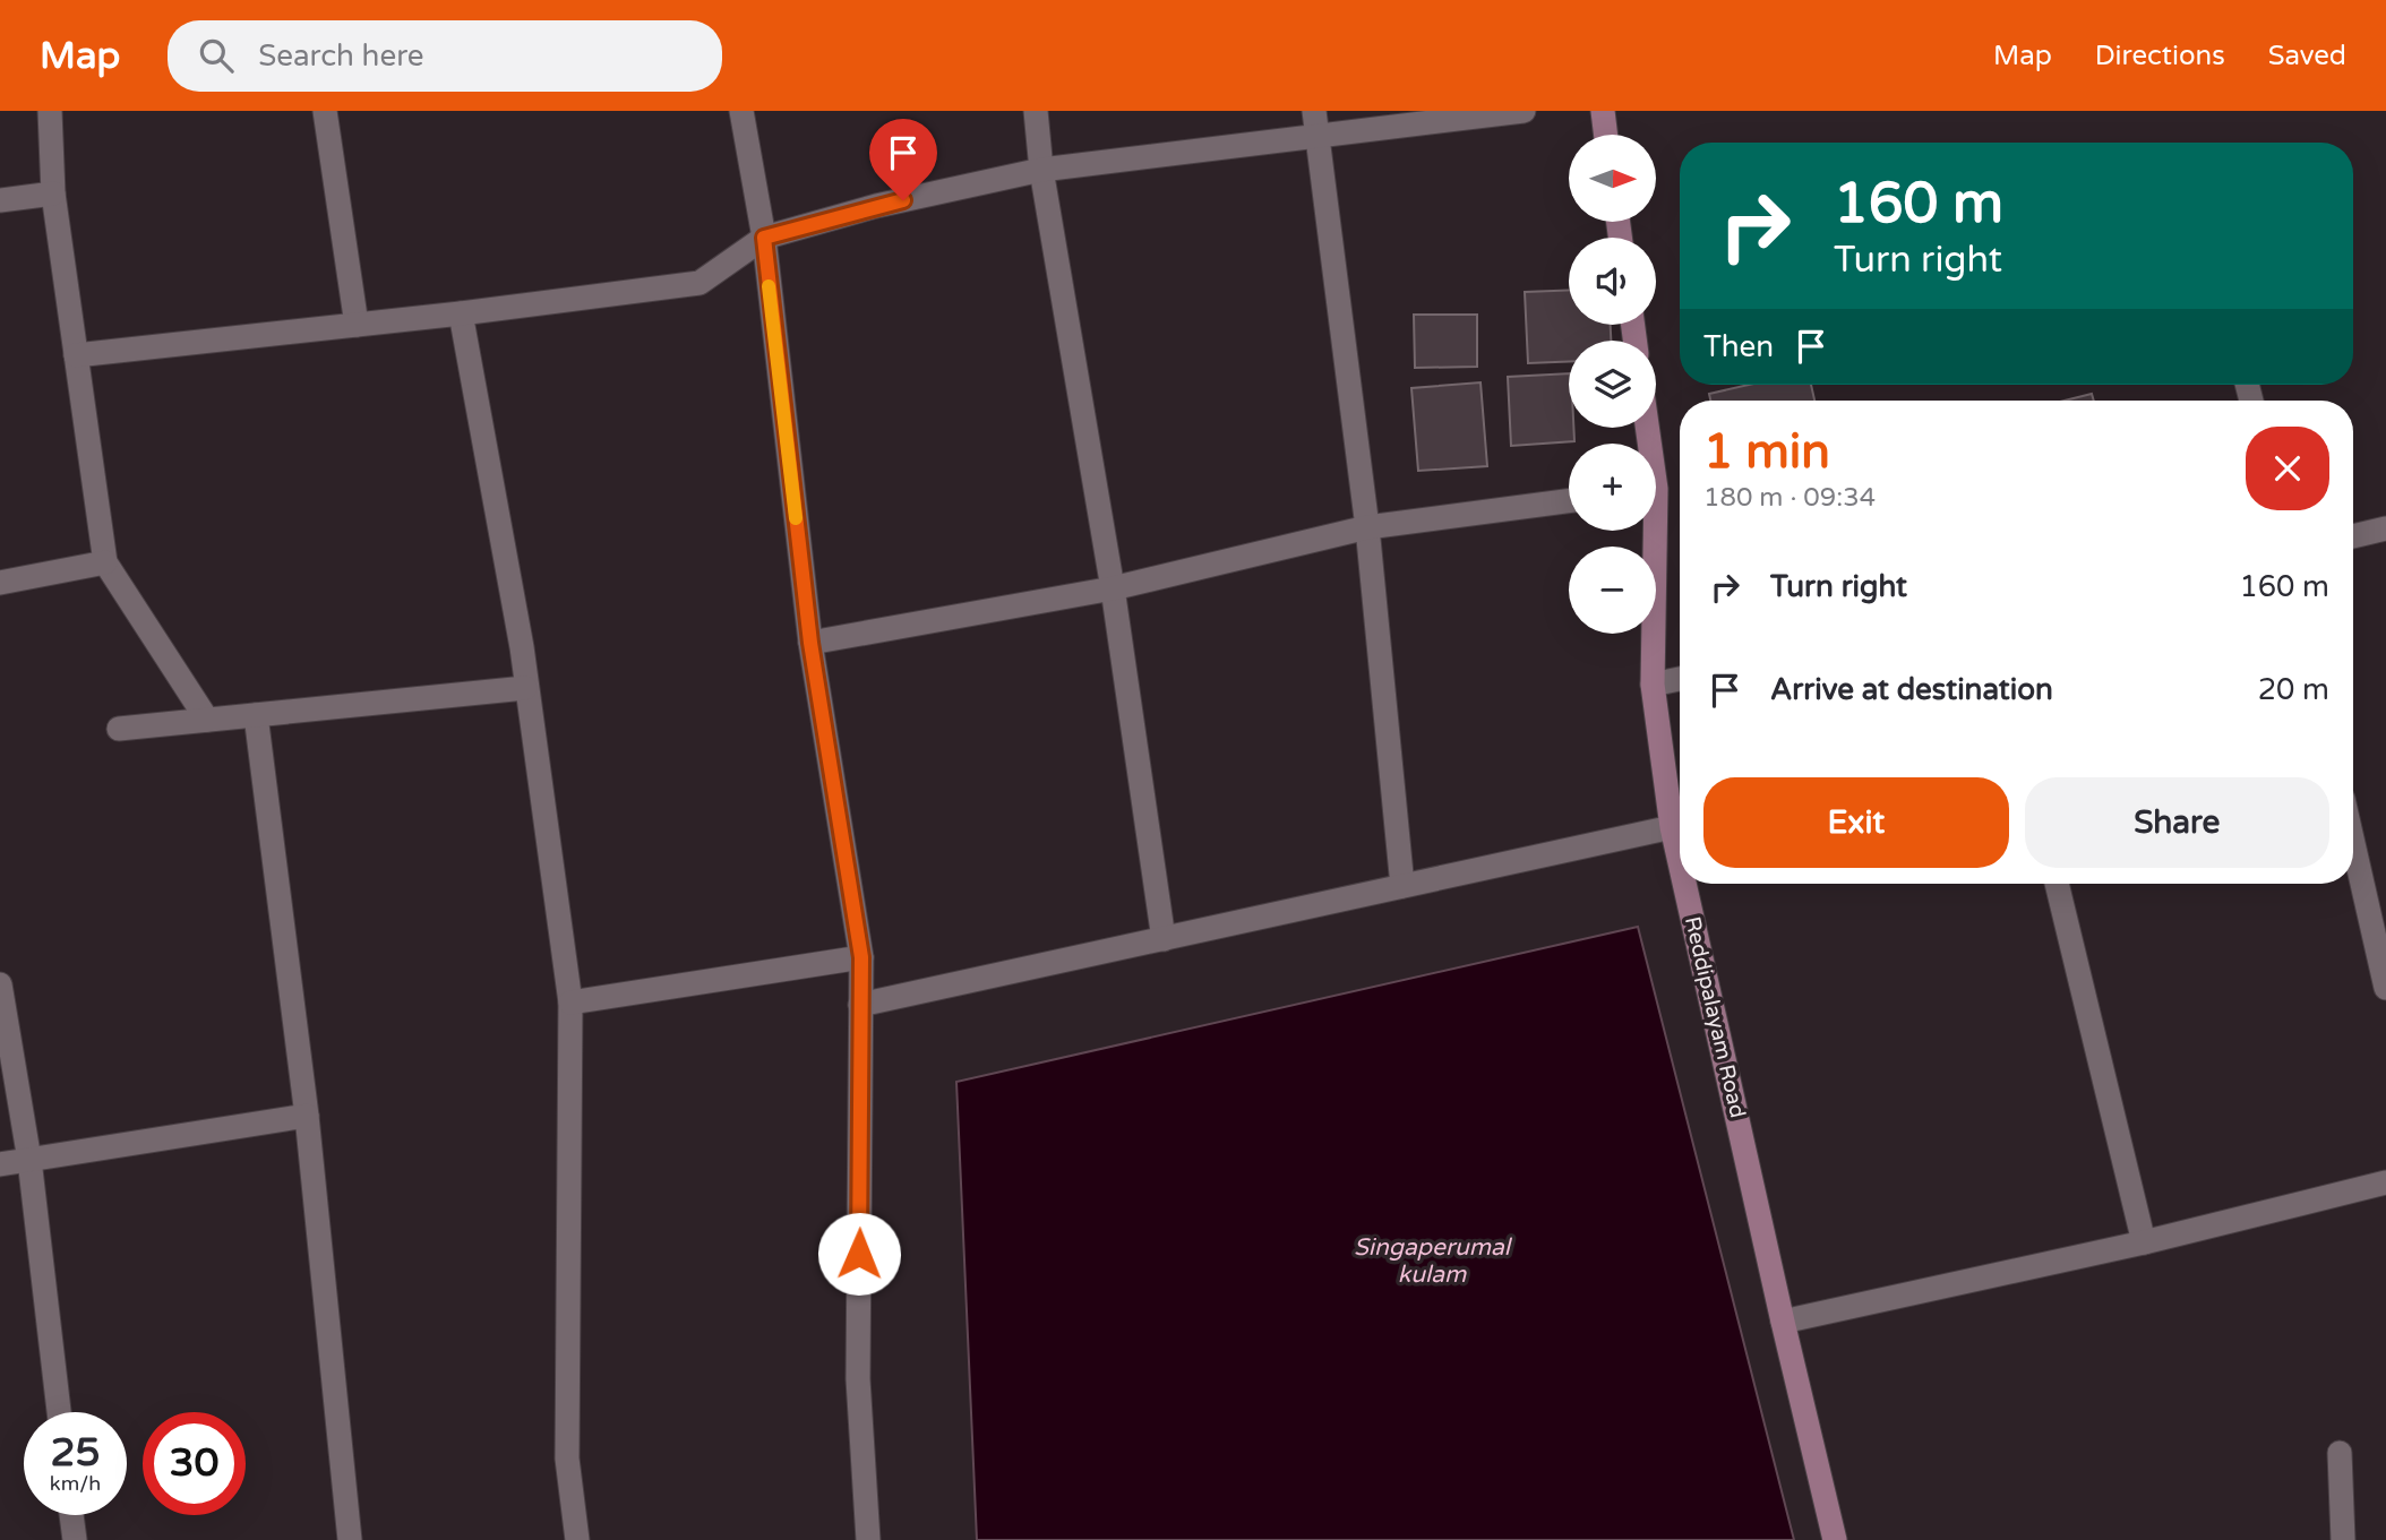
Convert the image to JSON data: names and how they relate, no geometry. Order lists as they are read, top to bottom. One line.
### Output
{"streets":{"main road":["Reddipalayam Road"]},"water":["Singaperumal kulam"],"north":"right","page":{"header":"Map","search":"Search here","nav":["Map","Directions","Saved"],"map_buttons":["+","−"],"turn":["160 m","Turn right"],"then":"Then","heading":["1 min","180 m · 09:34"],"list":[{"name":"Turn right","value":"160 m"},{"name":"Arrive at destination","value":"20 m"}],"buttons":["Exit","Share"],"speed":"25 km/h","limit":"30"}}
